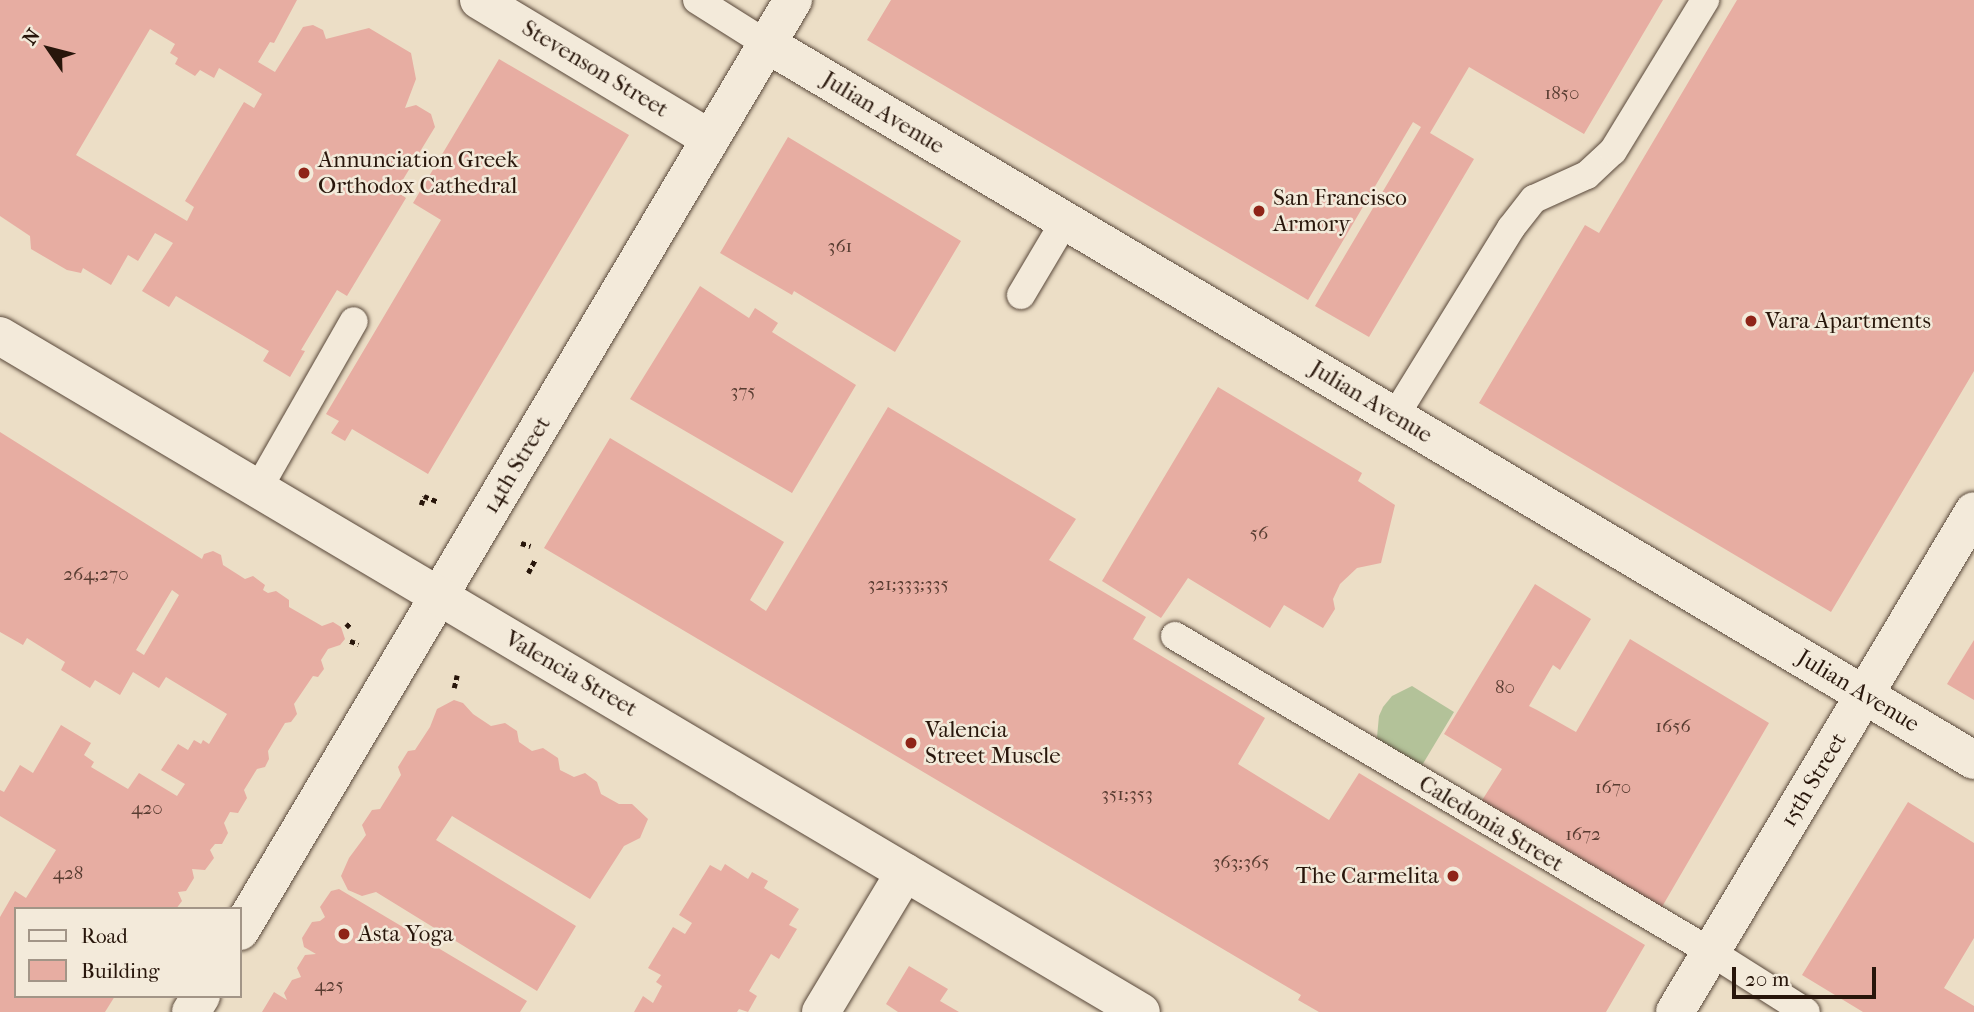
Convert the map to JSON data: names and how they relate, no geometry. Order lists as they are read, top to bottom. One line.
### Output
{"streets":{"street":["Stevenson Street","Julian Avenue","14th Street","Valencia Street","15th Street"],"lane":["Caledonia Street"]},"crossings":[["Stevenson Street","14th Street"],["Julian Avenue","14th Street"],["Julian Avenue","15th Street"],["14th Street","Valencia Street"],["15th Street","Caledonia Street"]],"places":["Annunciation Greek Orthodox Cathedral","San Francisco Armory","Vara Apartments","Valencia Street Muscle","The Carmelita","Asta Yoga"],"house_numbers":["1850","361","375","56","264;270","321;333;335","80","1656","1670","351;353","420","1672","363;365","428","425"],"legend":["Road","Building"],"scale_bar":"20 m","north":"top left"}
